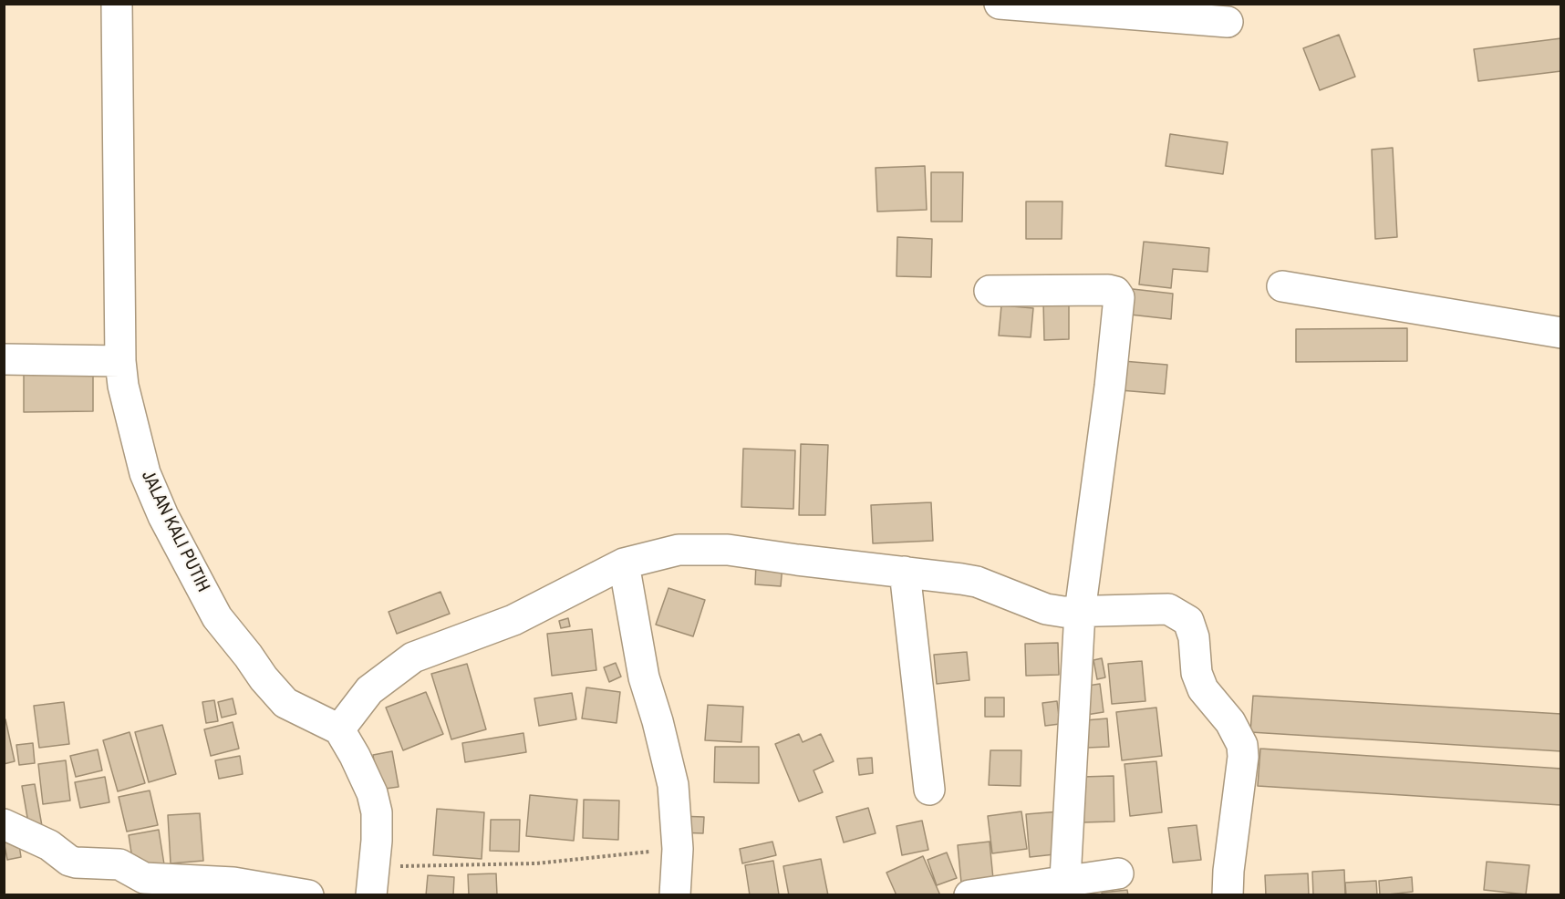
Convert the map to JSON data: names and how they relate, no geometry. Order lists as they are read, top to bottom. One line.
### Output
{"streets":{"street":["JALAN KALI PUTIH"]}}
